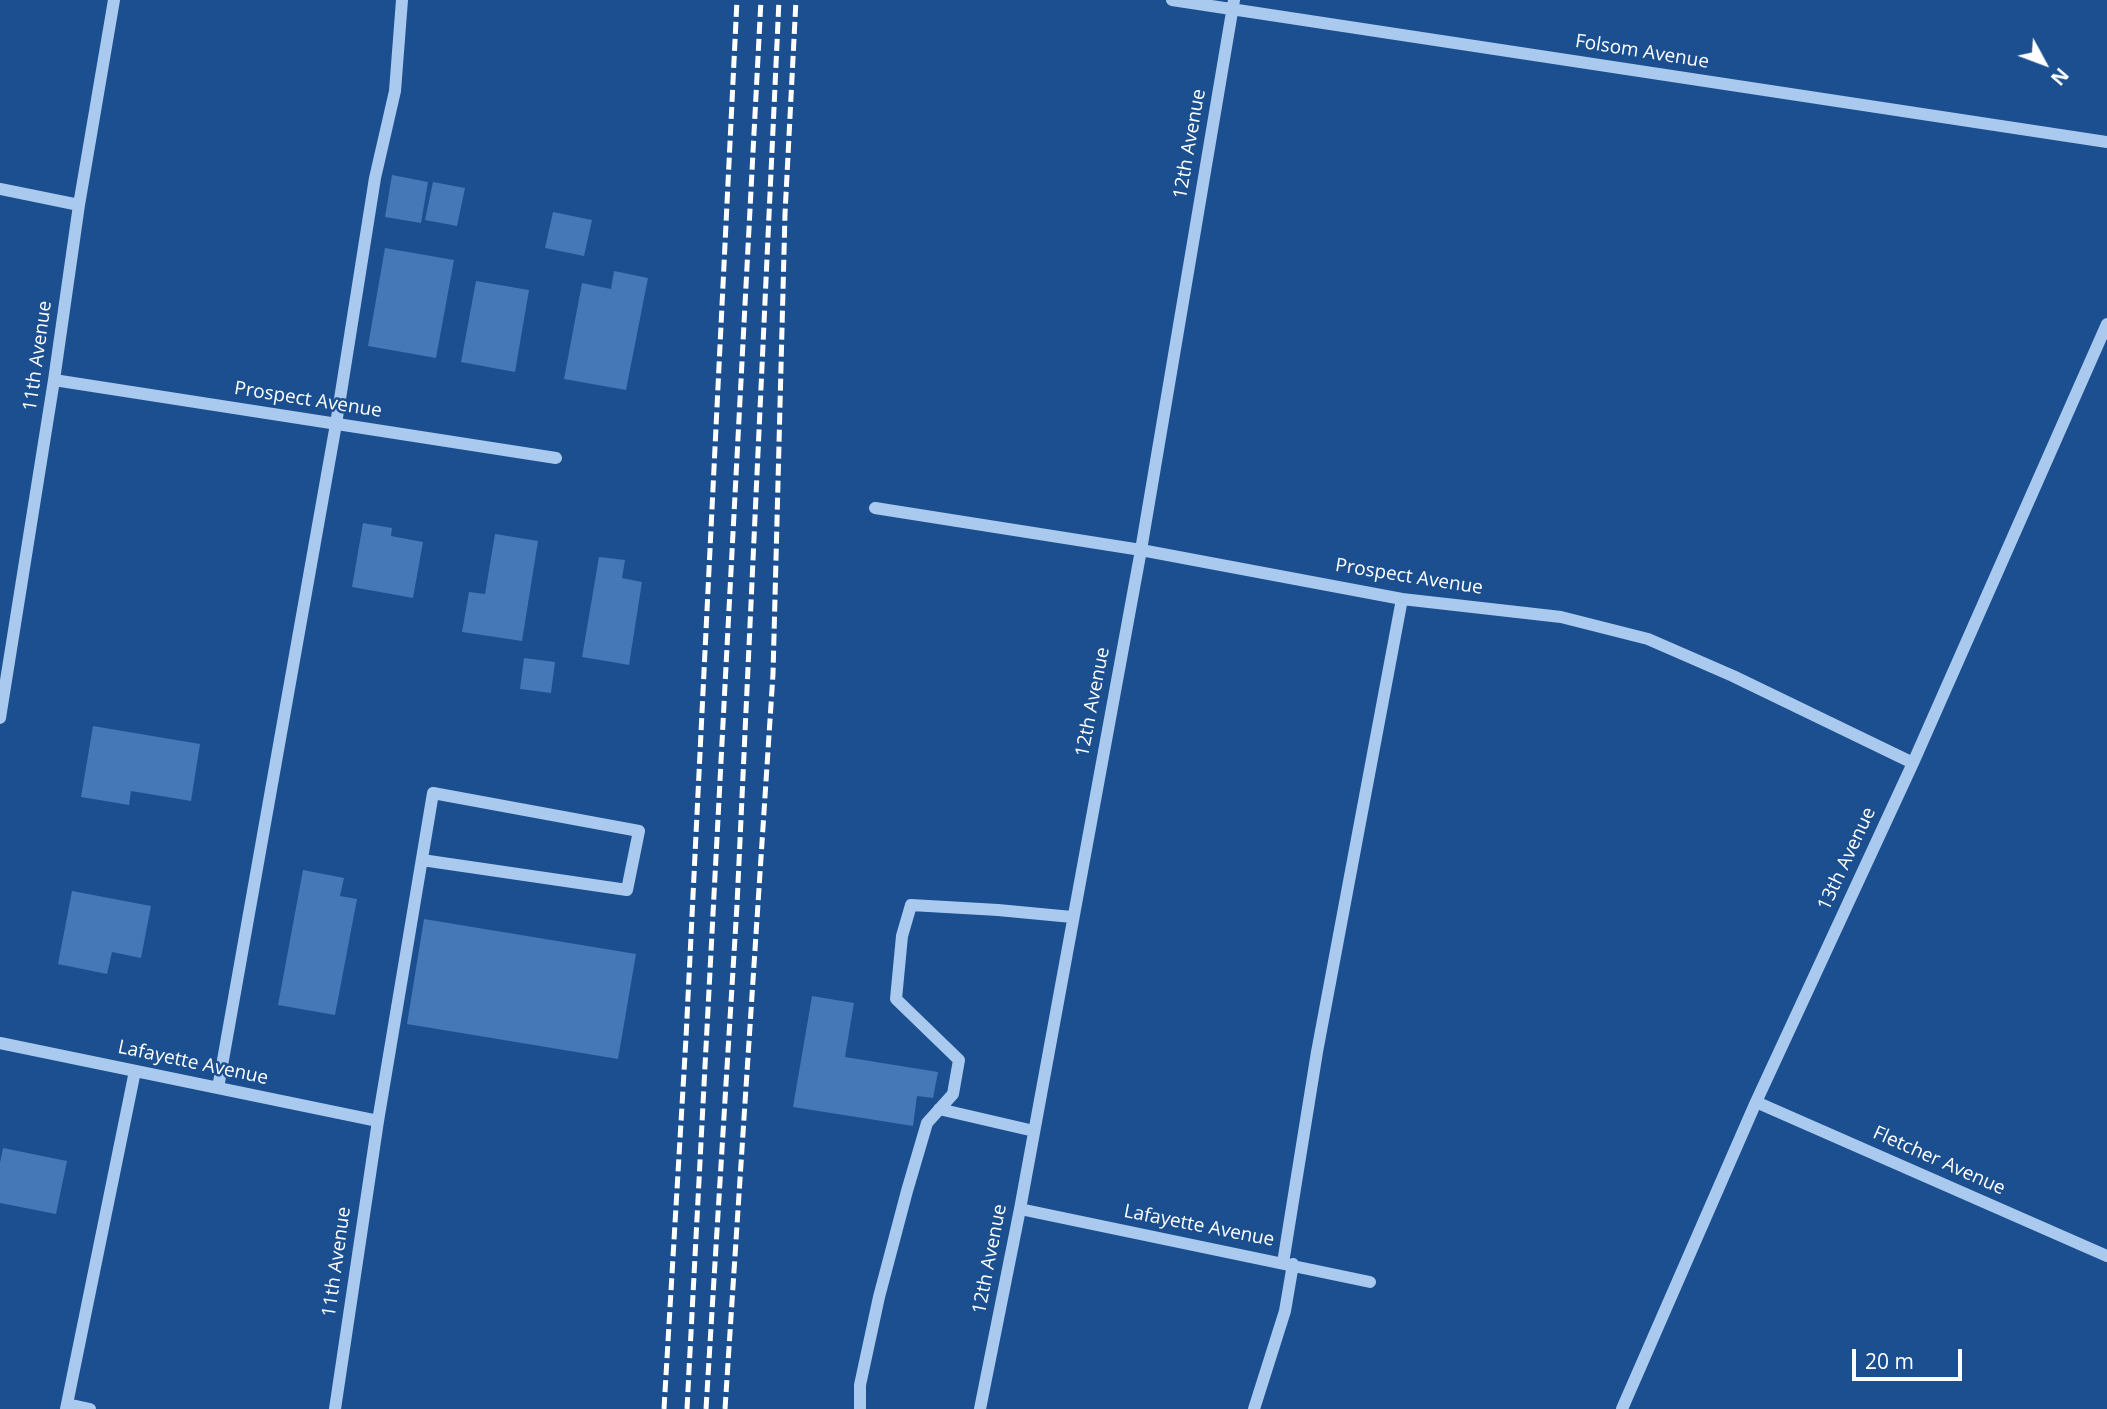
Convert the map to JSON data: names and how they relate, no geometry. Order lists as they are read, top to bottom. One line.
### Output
{"streets":{"street":["Folsom Avenue","12th Avenue","11th Avenue","Prospect Avenue","13th Avenue","Lafayette Avenue","Fletcher Avenue"]},"crossings":[["Folsom Avenue","12th Avenue"],["12th Avenue","Prospect Avenue"],["12th Avenue","Lafayette Avenue"],["11th Avenue","Prospect Avenue"],["11th Avenue","Lafayette Avenue"],["Prospect Avenue","13th Avenue"],["13th Avenue","Fletcher Avenue"]],"scale_bar":"20 m","north":"bottom right"}
